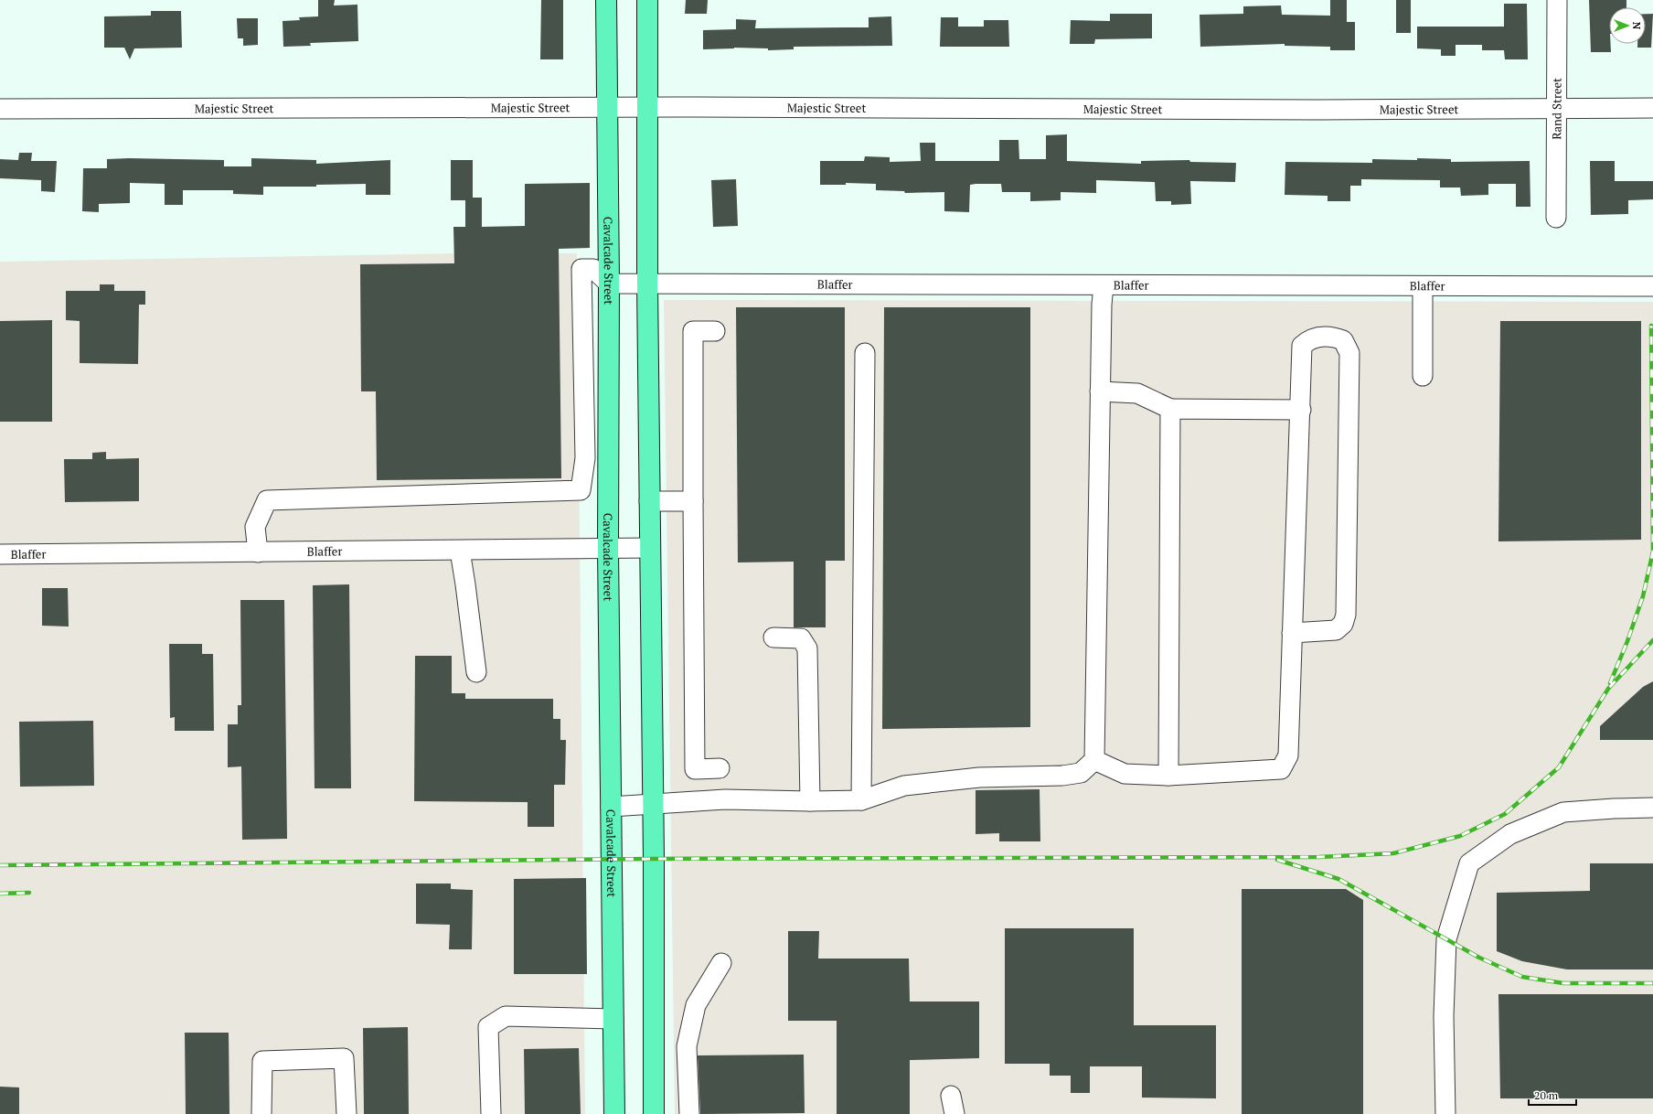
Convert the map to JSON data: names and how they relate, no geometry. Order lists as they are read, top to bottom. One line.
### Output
{"streets":{"main road":["Cavalcade Street"],"street":["Majestic Street","Rand Street","Blaffer"]},"crossings":[["Majestic Street","Rand Street"],["Majestic Street","Cavalcade Street"],["Cavalcade Street","Blaffer"]],"scale_bar":"20 m","north":"right"}
